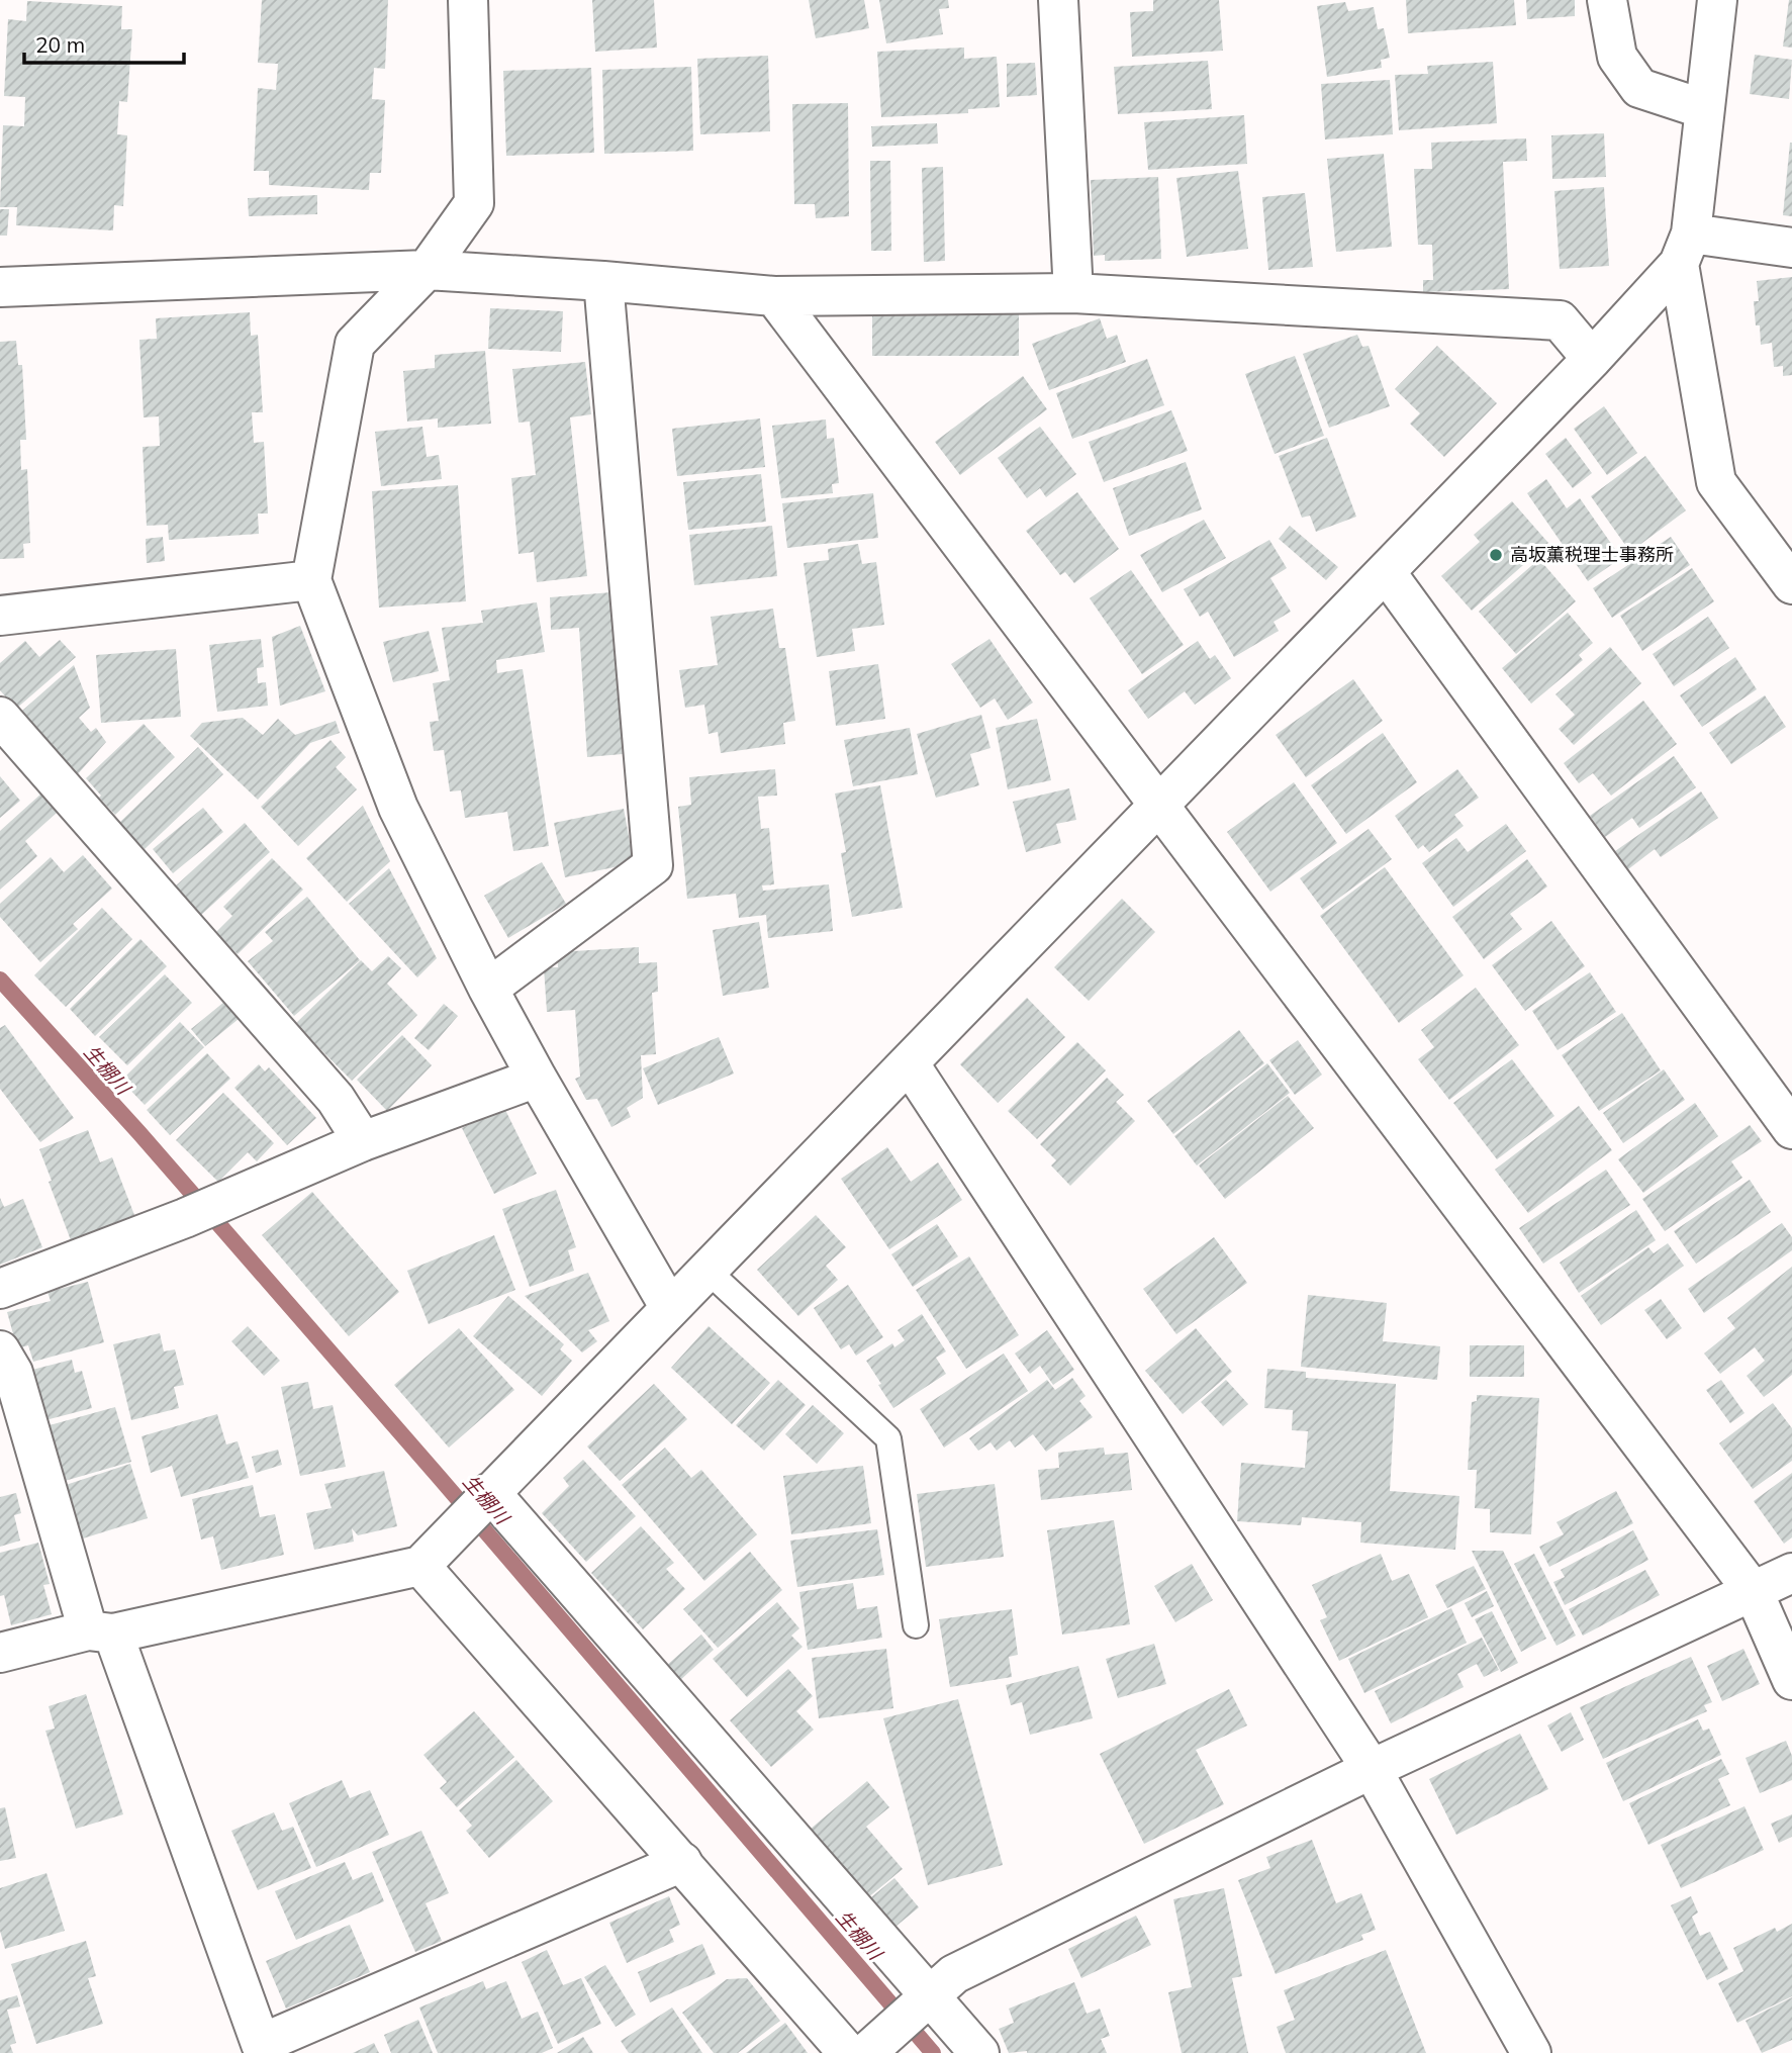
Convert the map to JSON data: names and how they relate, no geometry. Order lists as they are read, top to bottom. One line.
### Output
{"water":["生棚川"],"places":["高坂薫税理士事務所"],"scale_bar":"20 m"}
